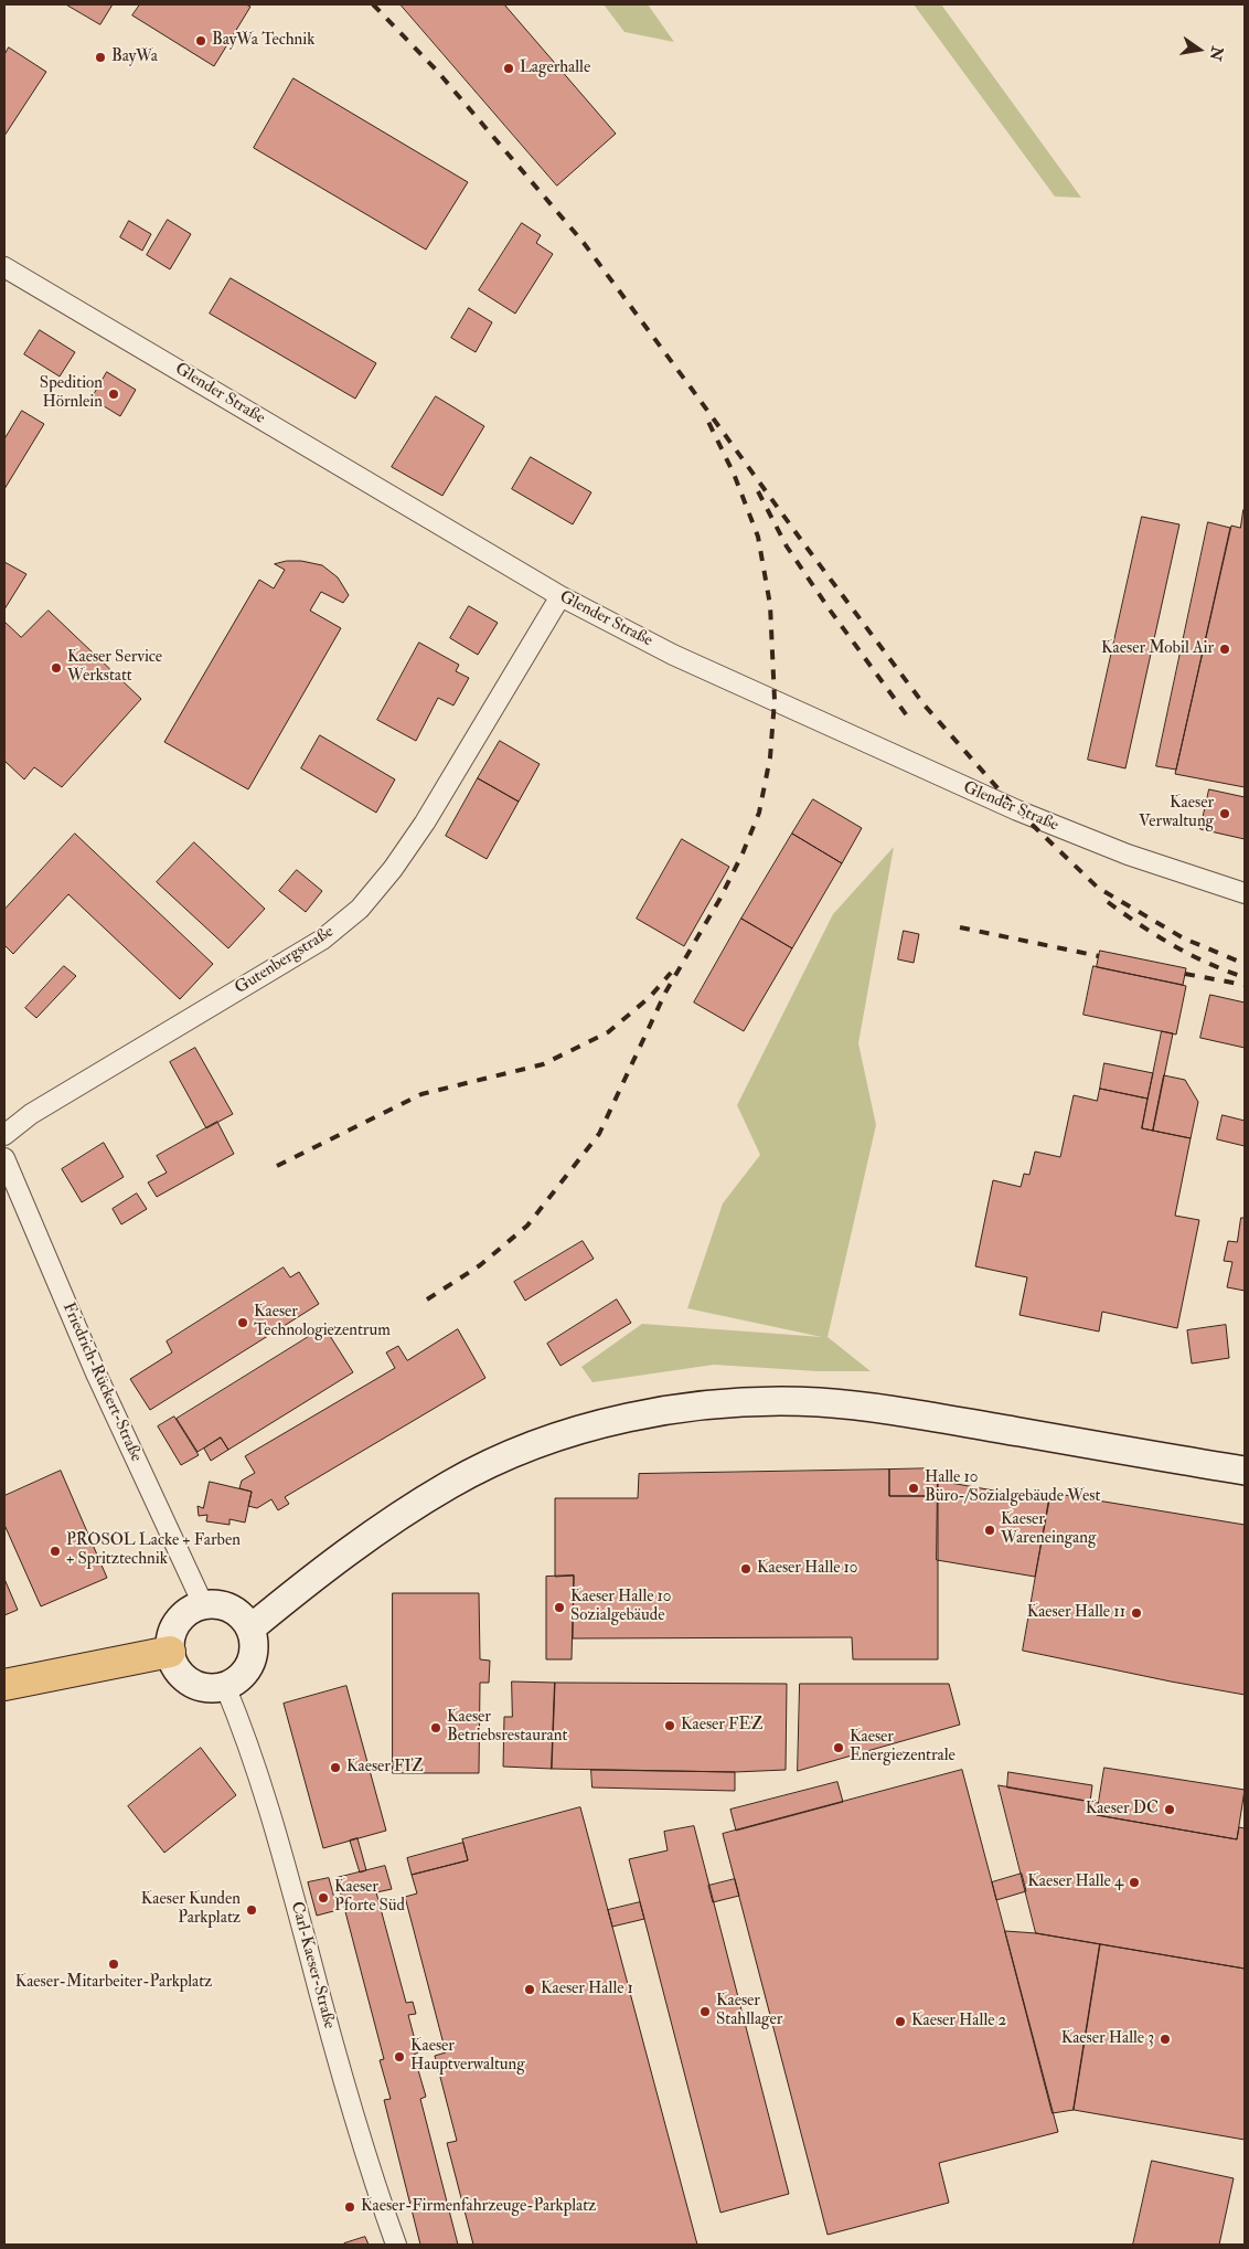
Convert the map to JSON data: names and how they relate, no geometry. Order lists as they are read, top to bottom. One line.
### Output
{"streets":{"street":["Glender Straße","Gutenbergstraße","Friedrich-Rückert-Straße","Carl-Kaeser-Straße"]},"crossings":[["Glender Straße","Gutenbergstraße"],["Friedrich-Rückert-Straße","Carl-Kaeser-Straße"]],"places":["BayWa Technik","BayWa","Lagerhalle","Spedition Hörnlein","Kaeser Mobil Air","Kaeser Service Werkstatt","Kaeser Verwaltung","Kaeser Technologiezentrum","Halle 10 Büro-/Sozialgebäude West","Kaeser Wareneingang","PROSOL Lacke + Farben + Spritztechnik","Kaeser Halle 10","Kaeser Halle 10 Sozialgebäude","Kaeser Halle 11","Kaeser FEZ","Kaeser Betriebsrestaurant","Kaeser Energiezentrale","Kaeser FIZ","Kaeser DC","Kaeser Halle 4","Kaeser Pforte Süd","Kaeser Kunden Parkplatz","Kaeser-Mitarbeiter-Parkplatz","Kaeser Halle 1","Kaeser Stahllager","Kaeser Halle 2","Kaeser Halle 3","Kaeser Hauptverwaltung","Kaeser-Firmenfahrzeuge-Parkplatz"],"north":"right"}
